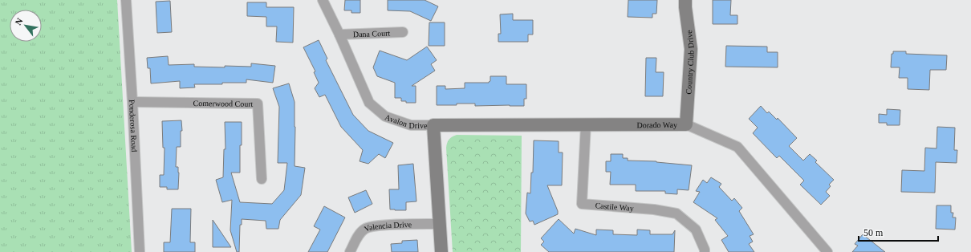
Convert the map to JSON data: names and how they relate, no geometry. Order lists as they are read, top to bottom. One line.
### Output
{"streets":{"street":["Dana Court","Country Club Drive","Comerwood Court","Avalon Drive","Dorado Way","Ponderosa Road","Castile Way","Valencia Drive"]},"crossings":[["Dana Court","Avalon Drive"],["Country Club Drive","Dorado Way"],["Comerwood Court","Ponderosa Road"],["Avalon Drive","Dorado Way"],["Avalon Drive","Valencia Drive"],["Dorado Way","Castile Way"]],"scale_bar":"50 m","north":"top left"}
